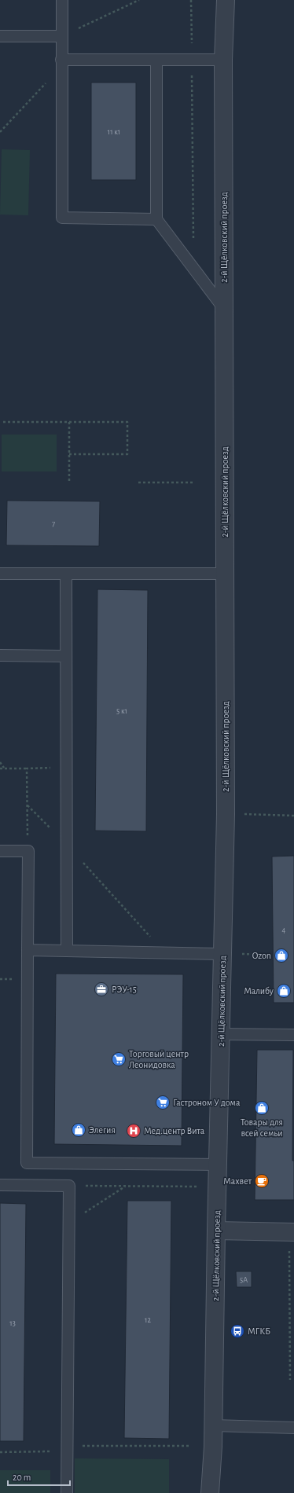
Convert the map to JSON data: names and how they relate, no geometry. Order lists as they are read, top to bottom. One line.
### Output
{"streets":{"street":["2-й Щёлковский проезд"]},"places":{"shop":["Ozon","Малибу","Товары для всей семьи","Элегия"],"office":["РЭУ-15"],"supermarket":["Торговый центр Леонидовка","Гастроном У дома"],"hospital":["Мед.центр Вита"],"cafe":["Махвет"],"bus stop":["МГКБ"]},"house_numbers":["11 к1","7","5 к1","4","5А","12","13"],"scale_bar":"20 m"}
